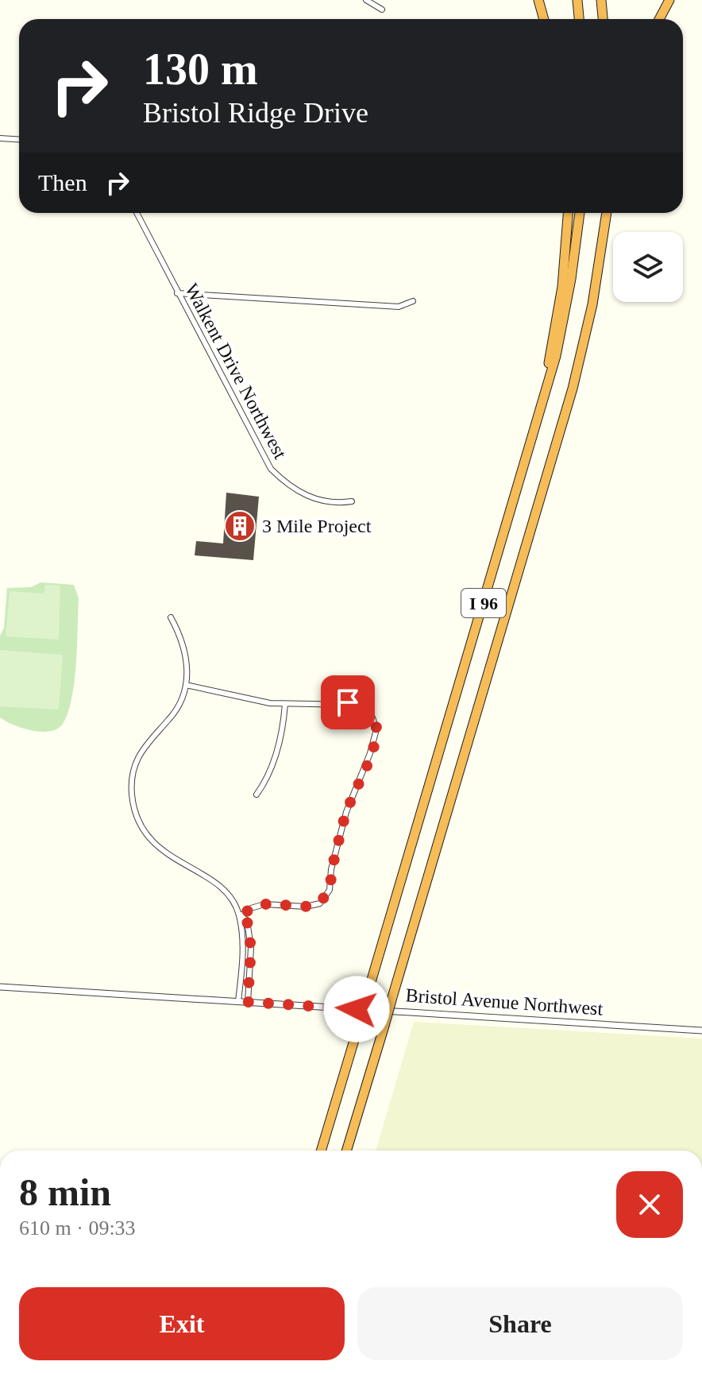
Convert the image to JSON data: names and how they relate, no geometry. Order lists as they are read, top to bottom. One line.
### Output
{"streets":{"highway":["I 96"],"street":["Walkent Drive Northwest","Bristol Avenue Northwest"]},"places":{"building":["3 Mile Project"]},"page":{"turn":["130 m","Bristol Ridge Drive"],"then":"Then","heading":["8 min","610 m · 09:33"],"buttons":["Exit","Share"]}}
